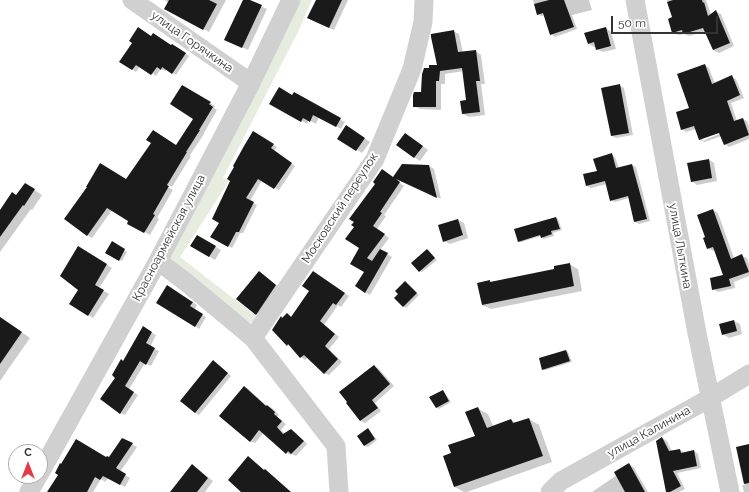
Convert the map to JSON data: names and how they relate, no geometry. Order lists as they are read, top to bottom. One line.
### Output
{"streets":{"street":["улица Горячкина","Московский переулок","Красноармейская улица","улица Лыткина","улица Калинина"]},"crossings":[["улица Горячкина","Красноармейская улица"],["улица Лыткина","улица Калинина"]],"scale_bar":"50 m","north":"top"}
